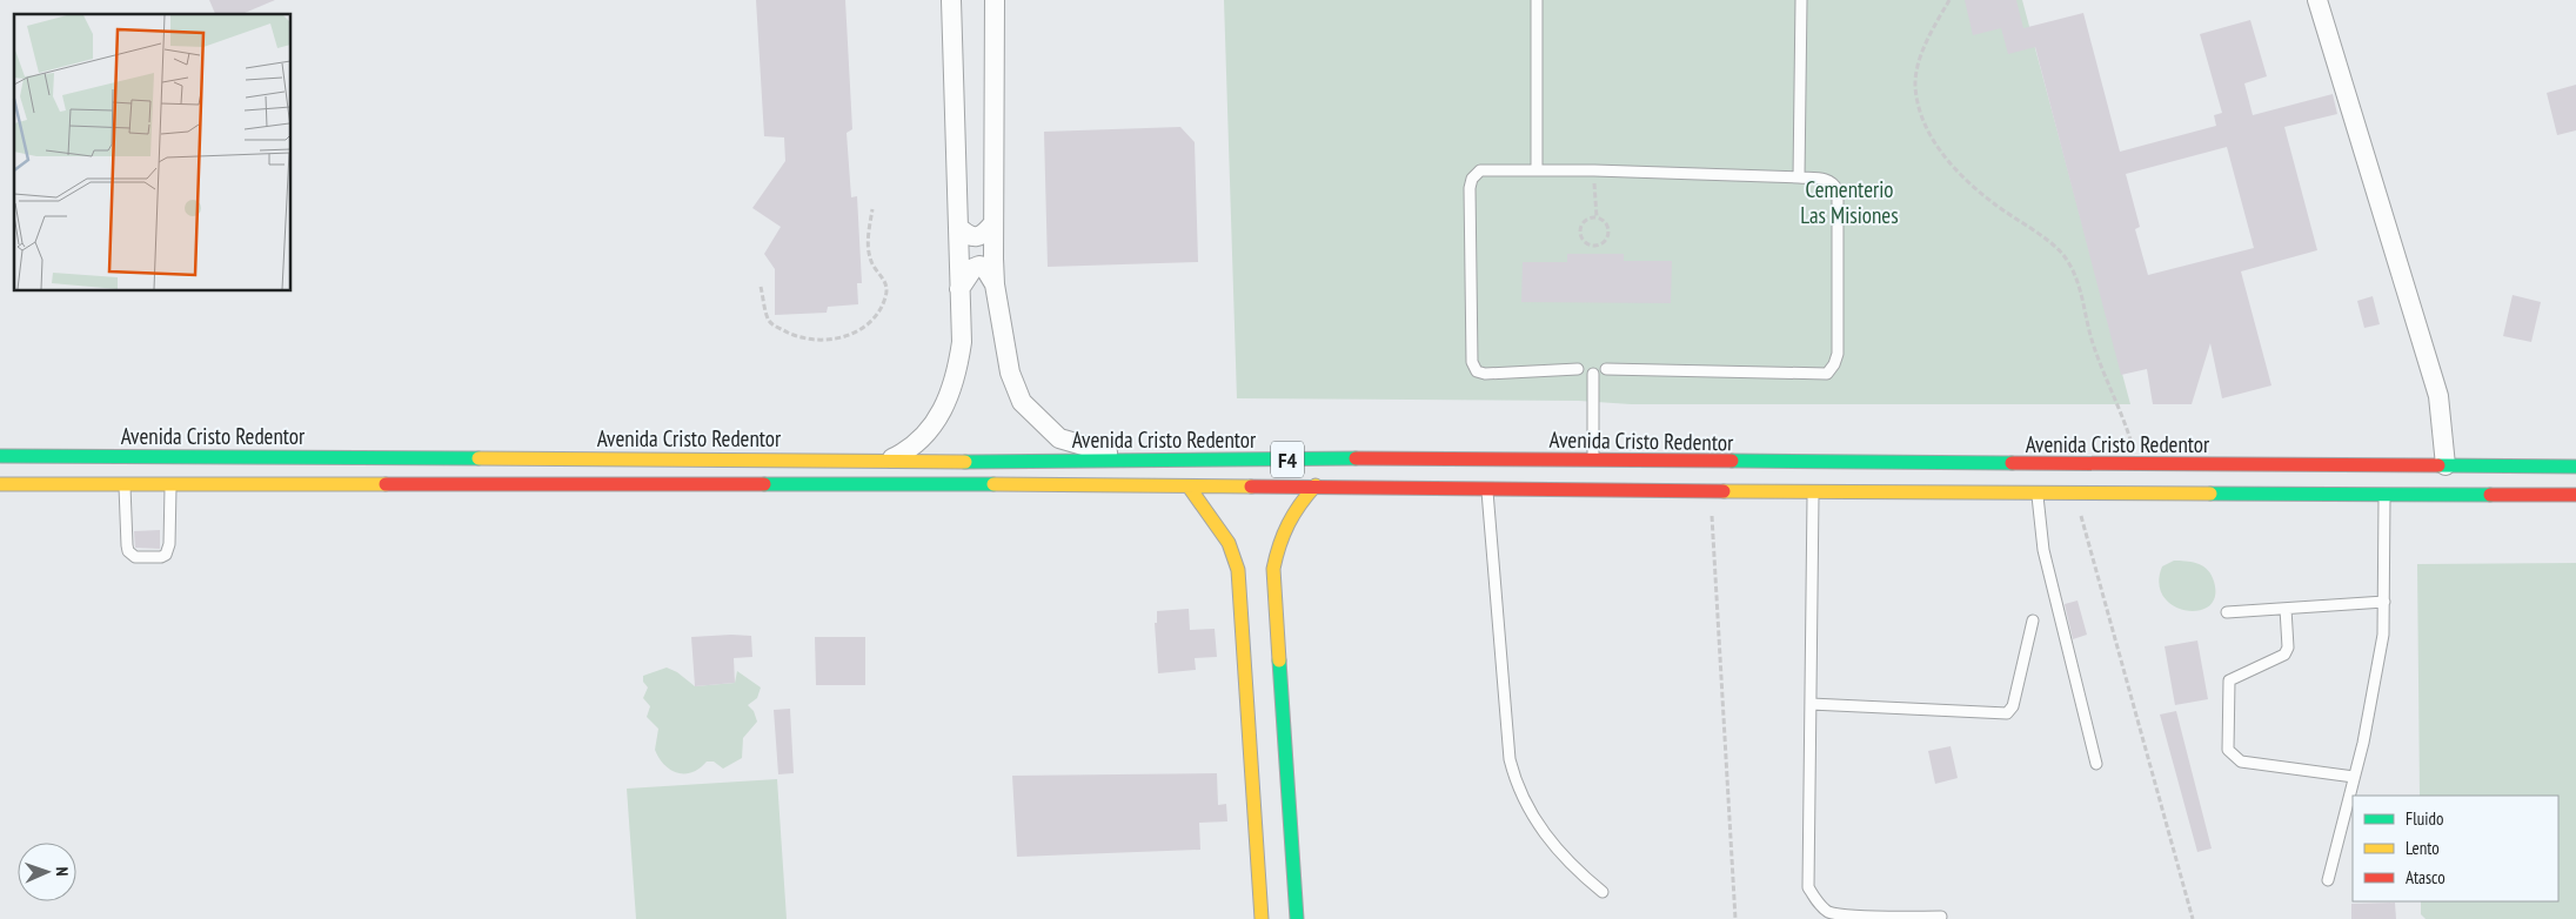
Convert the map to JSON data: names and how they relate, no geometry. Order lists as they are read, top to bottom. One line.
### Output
{"streets":{"main road":["Avenida Cristo Redentor","F4"]},"parks":["Cementerio Las Misiones"],"legend":["Fluido","Lento","Atasco"],"north":"right"}
